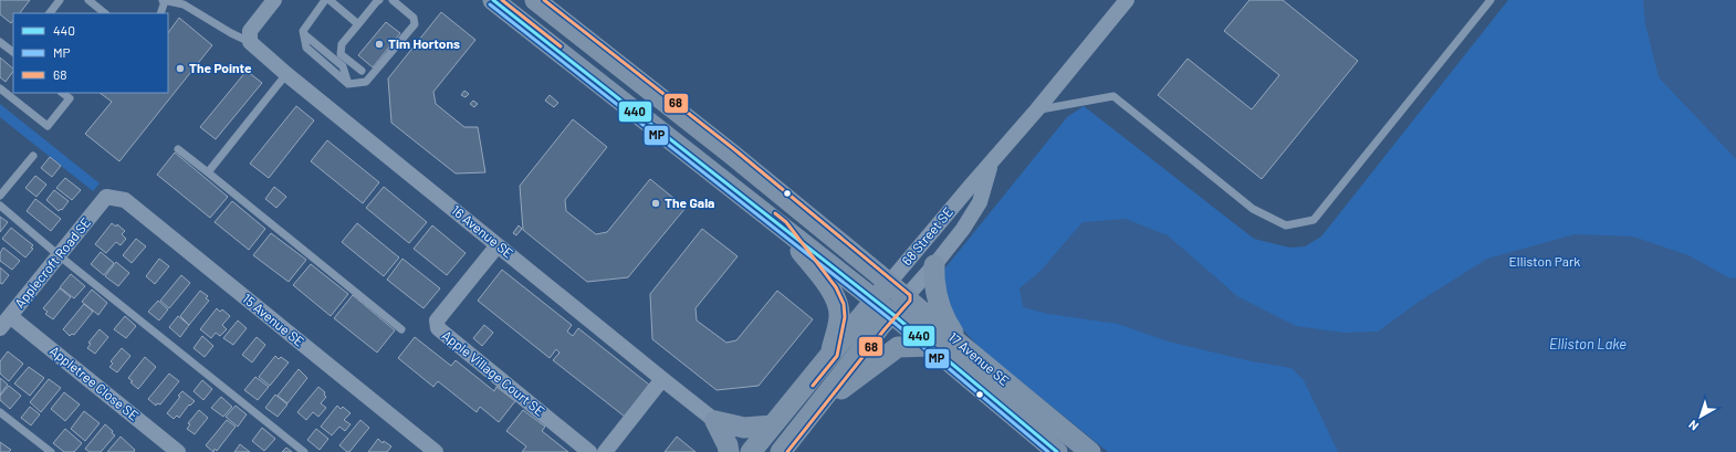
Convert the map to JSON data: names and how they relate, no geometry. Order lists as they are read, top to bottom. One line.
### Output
{"streets":{"main road":["68 Street SE","17 Avenue SE"],"street":["16 Avenue SE","Applecroft Road SE","15 Avenue SE","Apple Village Court SE","Appletree Close SE"]},"crossings":[["16 Avenue SE","Apple Village Court SE"],["68 Street SE","17 Avenue SE"],["Applecroft Road SE","15 Avenue SE"],["Applecroft Road SE","Appletree Close SE"]],"water":["Elliston Lake"],"parks":["Elliston Park"],"places":["Tim Hortons","The Pointe","The Gala"],"lines":["transit line 440","transit line 68","transit line MP"],"legend":["440","MP","68"],"north":"bottom left"}
